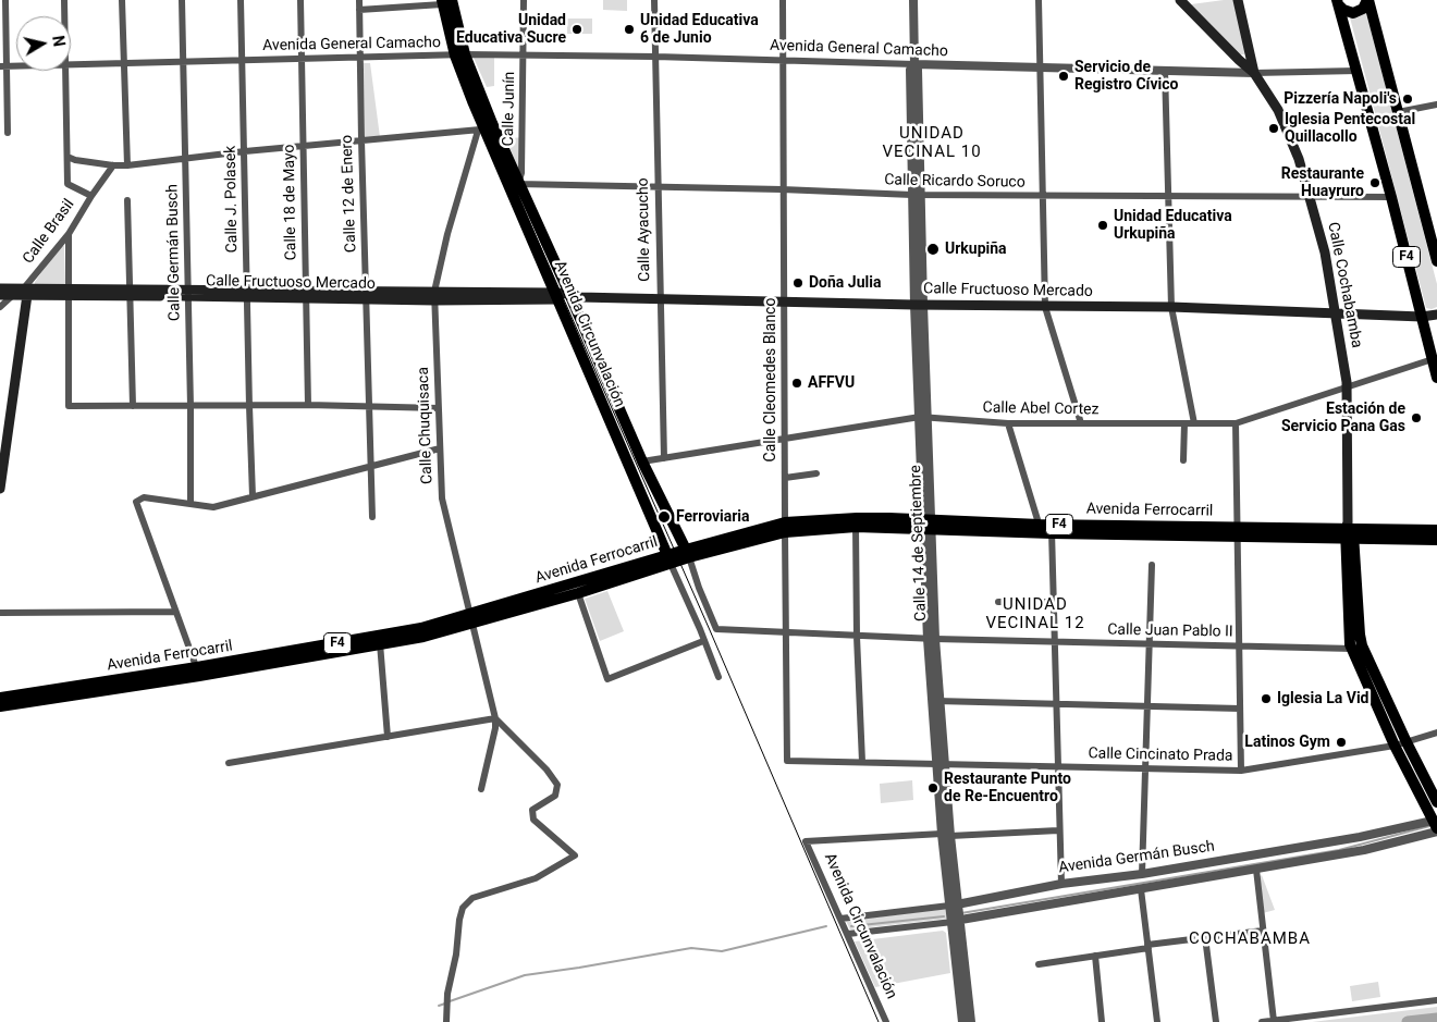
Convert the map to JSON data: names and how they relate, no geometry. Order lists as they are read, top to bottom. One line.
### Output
{"streets":{"main road":["F4","Calle Fructuoso Mercado","Calle Cochabamba","Avenida Circunvalación","Avenida Ferrocarril"],"street":["Avenida General Camacho","Calle Junín","Calle Ricardo Soruco","Calle 12 de Enero","Calle J. Polasek","Calle 18 de Mayo","Calle Ayacucho","Calle Brasil","Calle Germán Busch","Calle Cleomedes Blanco","Calle Abel Cortez","Calle Chuquisaca","Calle 14 de Septiembre","Calle Juan Pablo II","Calle Cincinato Prada","Avenida Germán Busch"]},"crossings":[["Avenida General Camacho","Calle Junín"],["Avenida General Camacho","Calle 12 de Enero"],["Avenida General Camacho","Calle J. Polasek"],["Avenida General Camacho","Calle 18 de Mayo"],["Avenida General Camacho","Calle Ayacucho"],["Avenida General Camacho","Calle Germán Busch"],["Avenida General Camacho","F4"],["Avenida General Camacho","Calle Cochabamba"],["Avenida General Camacho","Avenida Circunvalación"],["Avenida General Camacho","Calle Cleomedes Blanco"],["Avenida General Camacho","Calle 14 de Septiembre"],["Calle Junín","Calle Ricardo Soruco"],["Calle Junín","Avenida Circunvalación"],["Calle Ricardo Soruco","Calle Ayacucho"],["Calle Ricardo Soruco","F4"],["Calle Ricardo Soruco","Calle Cochabamba"],["Calle Ricardo Soruco","Avenida Circunvalación"],["Calle Ricardo Soruco","Calle Cleomedes Blanco"],["Calle Ricardo Soruco","Calle 14 de Septiembre"],["Calle 12 de Enero","Calle Fructuoso Mercado"],["Calle J. Polasek","Calle Fructuoso Mercado"],["Calle 18 de Mayo","Calle Fructuoso Mercado"],["Calle Ayacucho","Calle Fructuoso Mercado"],["Calle Ayacucho","Calle Abel Cortez"],["Calle Brasil","Calle Fructuoso Mercado"],["Calle Germán Busch","Calle Fructuoso Mercado"],["F4","Calle Fructuoso Mercado"],["F4","Calle Abel Cortez"],["Calle Fructuoso Mercado","Calle Cochabamba"],["Calle Fructuoso Mercado","Avenida Circunvalación"],["Calle Fructuoso Mercado","Calle Cleomedes Blanco"],["Calle Fructuoso Mercado","Calle Chuquisaca"],["Calle Fructuoso Mercado","Calle 14 de Septiembre"],["Calle Cochabamba","Calle Abel Cortez"],["Calle Cochabamba","Avenida Ferrocarril"],["Avenida Circunvalación","Calle Abel Cortez"],["Avenida Circunvalación","Calle Chuquisaca"],["Avenida Circunvalación","Avenida Ferrocarril"],["Avenida Circunvalación","Calle 14 de Septiembre"],["Avenida Circunvalación","Calle Juan Pablo II"],["Avenida Circunvalación","Avenida Germán Busch"],["Calle Cleomedes Blanco","Calle Abel Cortez"],["Calle Cleomedes Blanco","Avenida Ferrocarril"],["Calle Cleomedes Blanco","Calle Juan Pablo II"],["Calle Cleomedes Blanco","Calle Cincinato Prada"],["Calle Abel Cortez","Calle 14 de Septiembre"],["Calle Chuquisaca","Avenida Ferrocarril"],["Avenida Ferrocarril","Calle 14 de Septiembre"],["Calle 14 de Septiembre","Calle Juan Pablo II"],["Calle 14 de Septiembre","Calle Cincinato Prada"],["Calle 14 de Septiembre","Avenida Germán Busch"]],"districts":["UNIDAD VECINAL 10","UNIDAD VECINAL 12","COCHABAMBA"],"places":["Unidad Educativa Sucre","Unidad Educativa 6 de Junio","Servicio de Registro Cívico","Pizzería Napoli's","Iglesia Pentecostal Quillacollo","Restaurante Huayruro","Unidad Educativa Urkupiña","Urkupiña","Doña Julia","AFFVU","Estación de Servicio Pana Gas","Ferroviaria","Iglesia La Vid","Latinos Gym","Restaurante Punto de Re-Encuentro"],"north":"right"}
